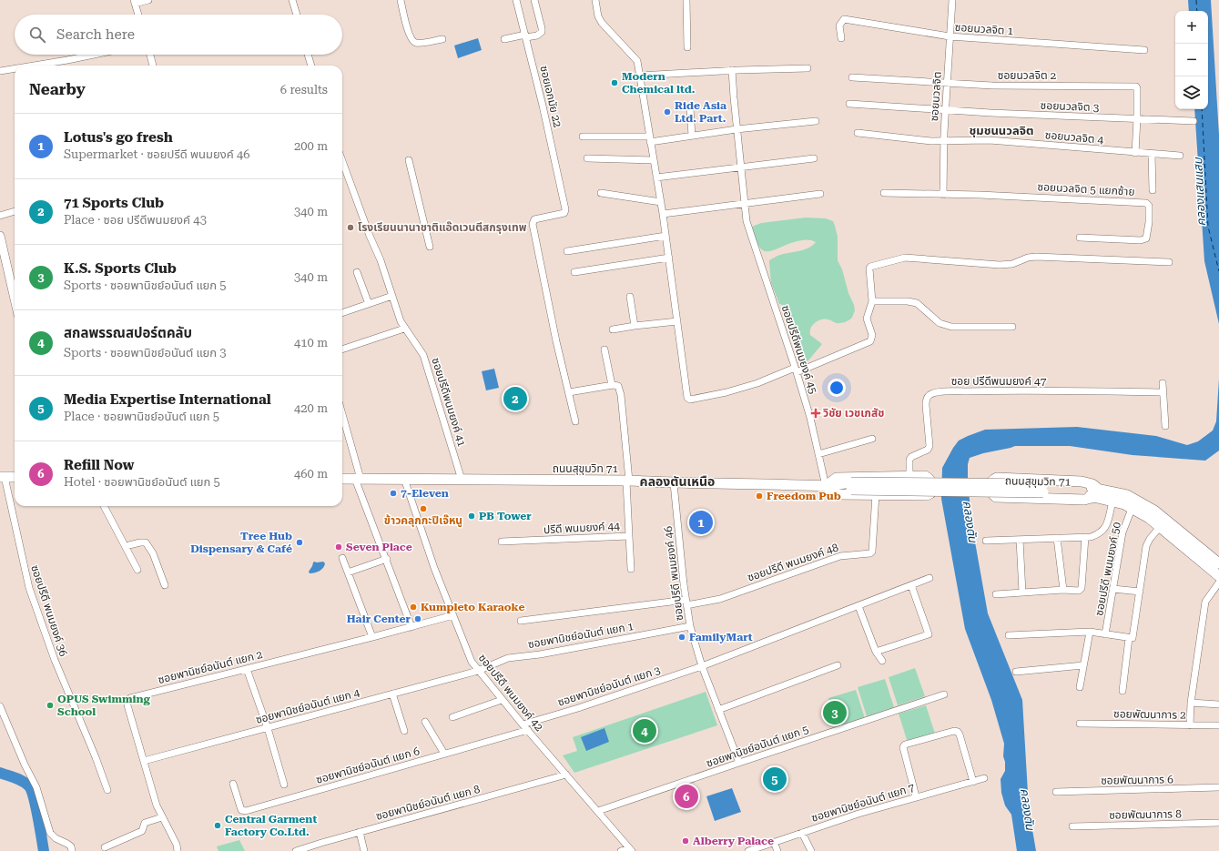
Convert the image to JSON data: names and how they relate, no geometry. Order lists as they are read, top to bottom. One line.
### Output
{"streets":{"main road":["ถนนสุขุมวิท 71"],"street":["ซอยนวลจิต 1","ซอยนวลจิต 2","ซอยเอกมัย 22","ซอยนวลจิต","ซอยนวลจิต 3","ซอยนวลจิต 4","ซอยนวลจิต 5 แยกซ้าย","ซอยปรีดีพนมยงค์ 45","ซอย ปรีดีพนมยงค์ 47","ซอยปรีดีพนมยงค์ 41","ปรีดี พนมยงค์ 44","ซอยปรีดี พนมยงค์ 48","ซอยปรีดี พนมยงค์ 50","ซอยปรีดี พนมยงค์ 46","ซอยปรีดี พนมยงค์ 36","ซอยพานิชย์อนันต์ แยก 1","ซอยพานิชย์อนันต์ แยก 2","ซอยพานิชย์อนันต์ แยก 3","ซอยปรีดี พนมยงค์ 42","ซอยพานิชย์อนันต์ แยก 4","ซอยพัฒนาการ 2","ซอยพานิชย์อนันต์ แยก 5","ซอยพานิชย์อนันต์ แยก 6","ซอยพัฒนาการ 6","ซอยพานิชย์อนันต์ แยก 8","ซอยพานิชย์อนันต์ แยก 7","ซอยพัฒนาการ 8"]},"crossings":[["ซอยนวลจิต 1","ซอยนวลจิต"],["ซอยนวลจิต 2","ซอยนวลจิต"],["ซอยนวลจิต 2","ซอยนวลจิต 3"],["ซอยนวลจิต 2","ซอยนวลจิต 4"],["ซอยนวลจิต","ซอยนวลจิต 3"],["ซอยนวลจิต","ซอยนวลจิต 4"],["ซอยนวลจิต","ซอยนวลจิต 5 แยกซ้าย"],["ซอยปรีดีพนมยงค์ 45","ถนนสุขุมวิท 71"],["ซอยปรีดีพนมยงค์ 41","ถนนสุขุมวิท 71"],["ถนนสุขุมวิท 71","ปรีดี พนมยงค์ 44"],["ถนนสุขุมวิท 71","ซอยปรีดี พนมยงค์ 50"],["ถนนสุขุมวิท 71","ซอยปรีดี พนมยงค์ 46"],["ถนนสุขุมวิท 71","ซอยปรีดี พนมยงค์ 42"],["ซอยปรีดี พนมยงค์ 48","ซอยปรีดี พนมยงค์ 46"],["ซอยปรีดี พนมยงค์ 46","ซอยพานิชย์อนันต์ แยก 1"],["ซอยปรีดี พนมยงค์ 46","ซอยพานิชย์อนันต์ แยก 3"],["ซอยปรีดี พนมยงค์ 46","ซอยพานิชย์อนันต์ แยก 5"],["ซอยพานิชย์อนันต์ แยก 1","ซอยปรีดี พนมยงค์ 42"],["ซอยพานิชย์อนันต์ แยก 1","ซอยพานิชย์อนันต์ แยก 4"],["ซอยพานิชย์อนันต์ แยก 2","ซอยปรีดี พนมยงค์ 42"],["ซอยพานิชย์อนันต์ แยก 2","ซอยพานิชย์อนันต์ แยก 4"],["ซอยพานิชย์อนันต์ แยก 3","ซอยปรีดี พนมยงค์ 42"],["ซอยปรีดี พนมยงค์ 42","ซอยพานิชย์อนันต์ แยก 4"],["ซอยปรีดี พนมยงค์ 42","ซอยพานิชย์อนันต์ แยก 5"],["ซอยปรีดี พนมยงค์ 42","ซอยพานิชย์อนันต์ แยก 6"],["ซอยปรีดี พนมยงค์ 42","ซอยพานิชย์อนันต์ แยก 8"]],"districts":["ชุมชนนวลจิต","คลองตันเหนือ"],"water":["คลองแสนแสบ","คลองตัน"],"places":{"other":["Modern Chemical ltd.","Ride Asia Ltd. Part.","โรงเรียนนานาชาติแอ๊ดเวนตีสกรุงเทพ","7-Eleven","Freedom Pub","ข้าวคลุกกะปิเจ๊หนู","PB Tower","Tree Hub Dispensary & Café","Seven Place","Kumpleto Karaoke","Hair Center","FamilyMart","OPUS Swimming School","Central Garment Factory Co.Ltd.","Alberry Palace"],"health":["วิชัย เวชเภสัช"]},"page":{"map_buttons":["+","−"],"search":"Search here","heading":["Nearby","6 results"],"list":[{"mark":"1","name":"Lotus's go fresh","note":"Supermarket · ซอยปรีดี พนมยงค์ 46","value":"200 m"},{"mark":"2","name":"71 Sports Club","note":"Place · ซอย ปรีดีพนมยงค์ 43","value":"340 m"},{"mark":"3","name":"K.S. Sports Club","note":"Sports · ซอยพานิชย์อนันต์ แยก 5","value":"340 m"},{"mark":"4","name":"สกลพรรณสปอร์ตคลับ","note":"Sports · ซอยพานิชย์อนันต์ แยก 3","value":"410 m"},{"mark":"5","name":"Media Expertise International","note":"Place · ซอยพานิชย์อนันต์ แยก 5","value":"420 m"},{"mark":"6","name":"Refill Now","note":"Hotel · ซอยพานิชย์อนันต์ แยก 5","value":"460 m"}],"pins":["2","1","3","4","5","6"]}}
